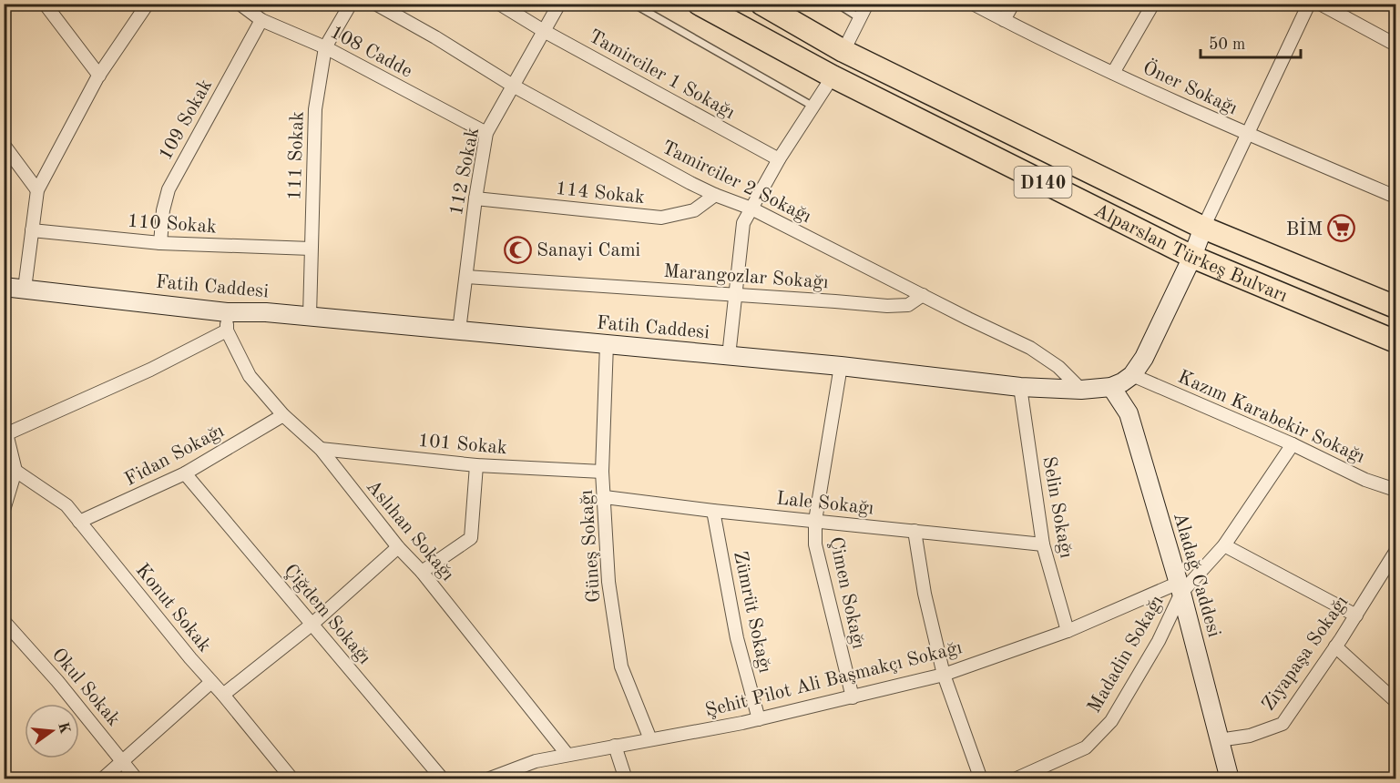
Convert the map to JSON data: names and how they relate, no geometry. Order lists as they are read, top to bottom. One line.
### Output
{"streets":{"highway":["D140","Alparslan Türkeş Bulvarı"],"main road":["Fatih Caddesi","Aladağ Caddesi"],"street":["108 Cadde","Tamirciler 1 Sokağı","Öner Sokağı","109 Sokak","111 Sokak","112 Sokak","Tamirciler 2 Sokağı","114 Sokak","110 Sokak","Marangozlar Sokağı","Kazım Karabekir Sokağı","101 Sokak","Fidan Sokağı","Lale Sokağı","Selin Sokağı","Aslıhan Sokağı","Güneş Sokağı","Çimen Sokağı","Konut Sokak","Zümrüt Sokağı","Çiğdem Sokağı","Ziyapaşa Sokağı","Madadin Sokağı","Şehit Pilot Ali Başmakçı Sokağı","Okul Sokak"]},"crossings":[["108 Cadde","109 Sokak"],["108 Cadde","111 Sokak"],["108 Cadde","112 Sokak"],["Tamirciler 1 Sokağı","112 Sokak"],["109 Sokak","110 Sokak"],["111 Sokak","110 Sokak"],["111 Sokak","Fatih Caddesi"],["112 Sokak","Tamirciler 2 Sokağı"],["112 Sokak","114 Sokak"],["112 Sokak","Marangozlar Sokağı"],["112 Sokak","Fatih Caddesi"],["Tamirciler 2 Sokağı","114 Sokak"],["Tamirciler 2 Sokağı","Marangozlar Sokağı"],["Tamirciler 2 Sokağı","Fatih Caddesi"],["Fatih Caddesi","Kazım Karabekir Sokağı"],["Fatih Caddesi","Selin Sokağı"],["Fatih Caddesi","Güneş Sokağı"],["Fatih Caddesi","Aladağ Caddesi"],["Fatih Caddesi","Çimen Sokağı"],["Kazım Karabekir Sokağı","Şehit Pilot Ali Başmakçı Sokağı"],["101 Sokak","Aslıhan Sokağı"],["101 Sokak","Güneş Sokağı"],["Fidan Sokağı","Aslıhan Sokağı"],["Fidan Sokağı","Konut Sokak"],["Fidan Sokağı","Çiğdem Sokağı"],["Lale Sokağı","Selin Sokağı"],["Lale Sokağı","Güneş Sokağı"],["Lale Sokağı","Çimen Sokağı"],["Lale Sokağı","Zümrüt Sokağı"],["Selin Sokağı","Şehit Pilot Ali Başmakçı Sokağı"],["Aslıhan Sokağı","Şehit Pilot Ali Başmakçı Sokağı"],["Güneş Sokağı","Şehit Pilot Ali Başmakçı Sokağı"],["Aladağ Caddesi","Ziyapaşa Sokağı"],["Aladağ Caddesi","Madadin Sokağı"],["Aladağ Caddesi","Şehit Pilot Ali Başmakçı Sokağı"],["Çimen Sokağı","Şehit Pilot Ali Başmakçı Sokağı"],["Zümrüt Sokağı","Şehit Pilot Ali Başmakçı Sokağı"],["Madadin Sokağı","Şehit Pilot Ali Başmakçı Sokağı"]],"places":{"supermarket":["BİM"],"mosque":["Sanayi Cami"]},"scale_bar":"50 m","north":"right"}
